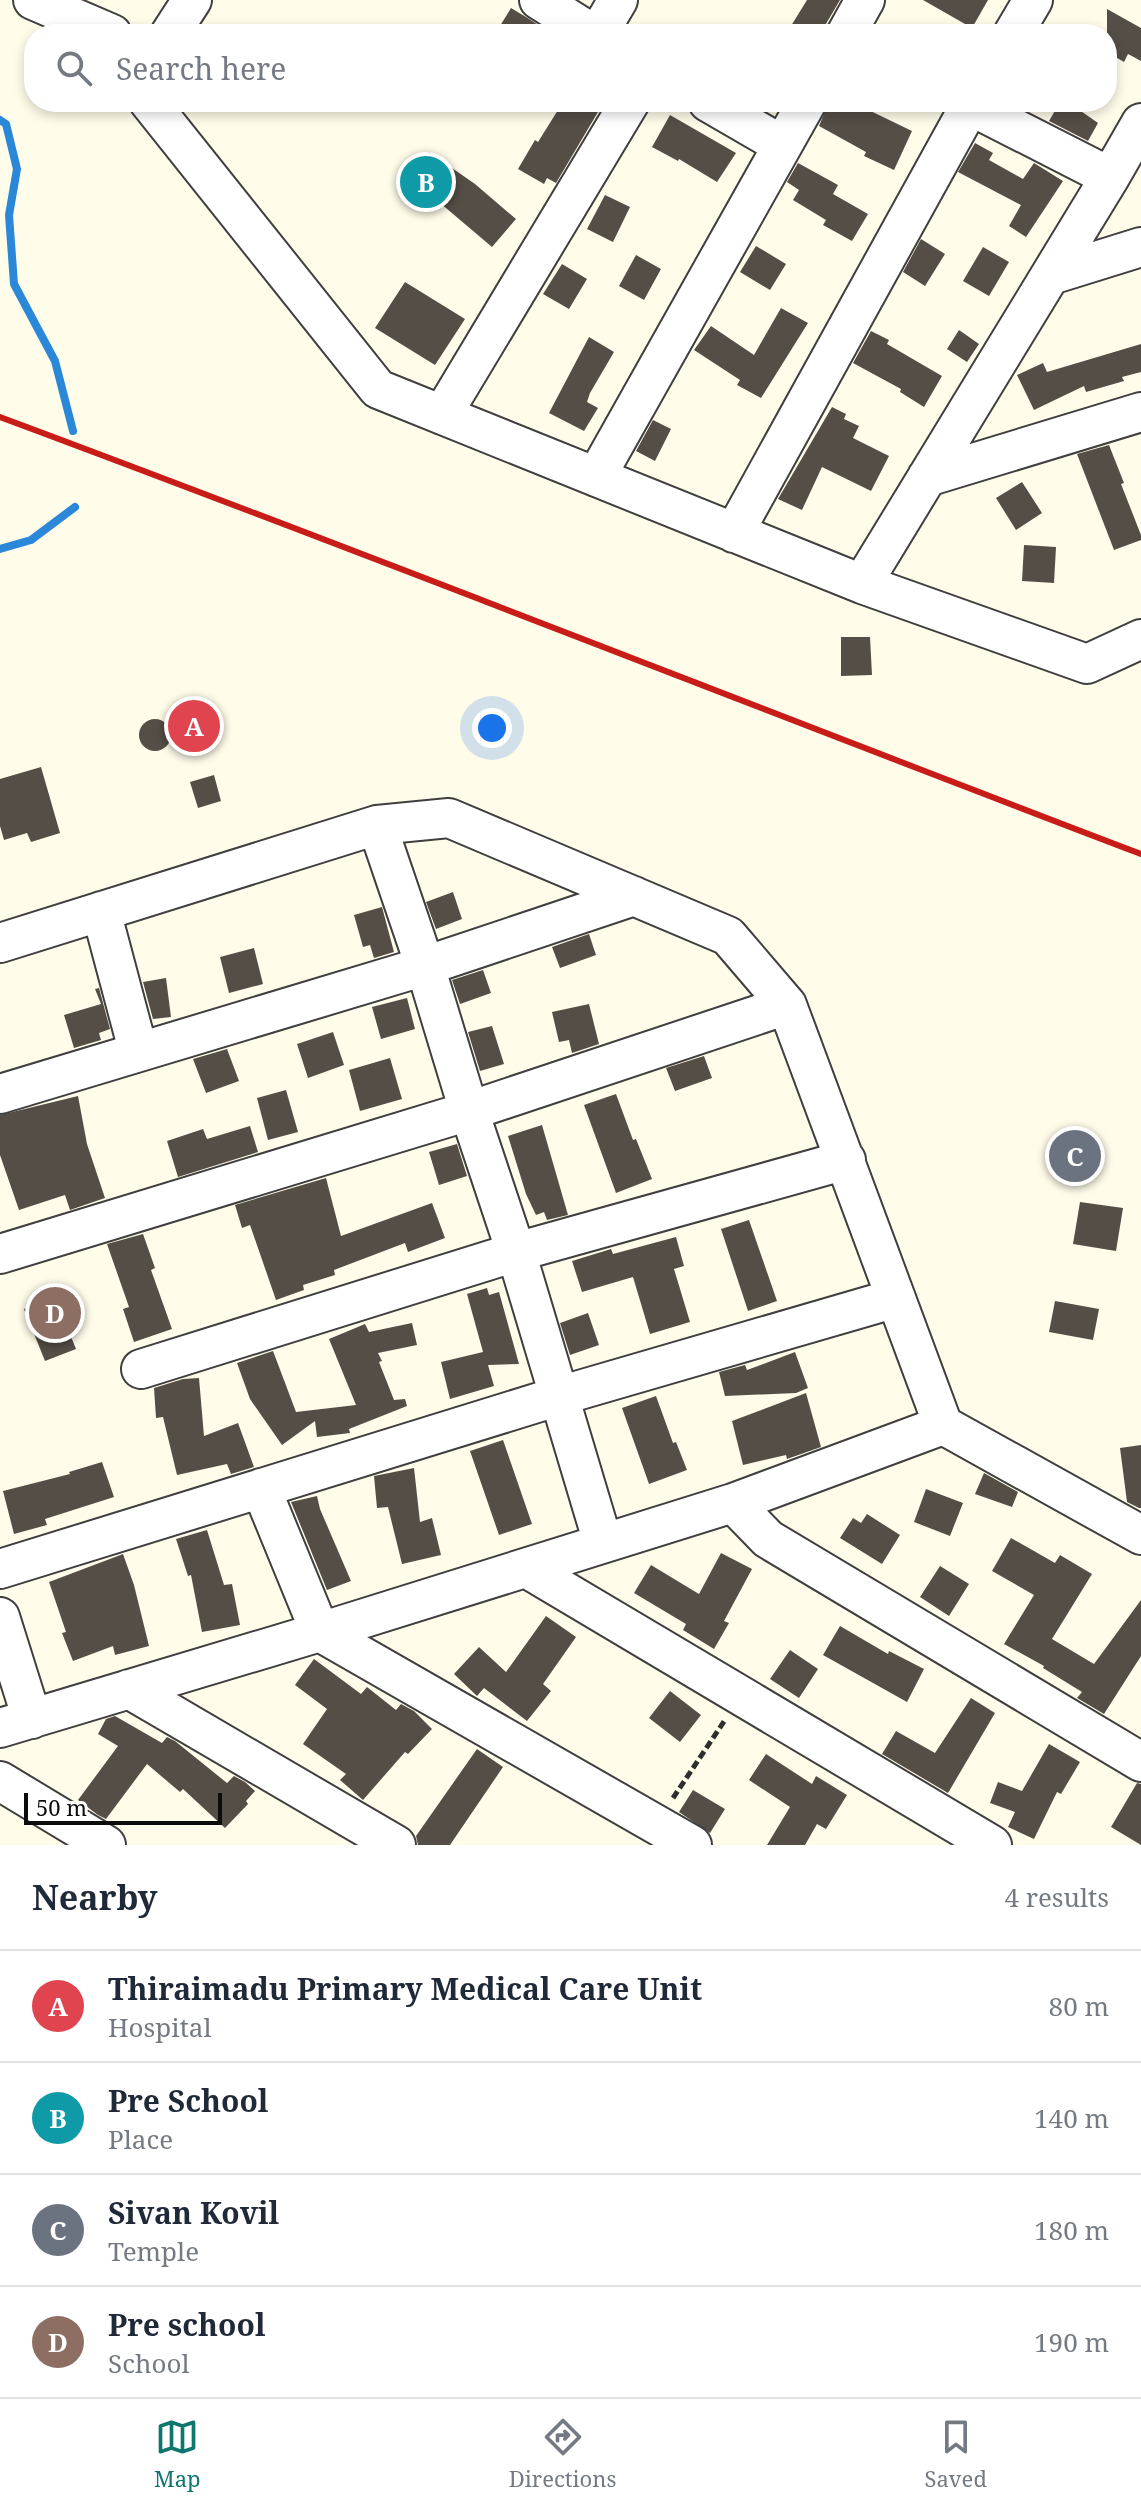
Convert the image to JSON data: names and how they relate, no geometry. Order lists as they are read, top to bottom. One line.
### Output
{"scale_bar":"50 m","page":{"search":"Search here","pins":["B","A","C","D"],"scale":"50 m","heading":["Nearby","4 results"],"list":[{"mark":"A","name":"Thiraimadu Primary Medical Care Unit","note":"Hospital","value":"80 m"},{"mark":"B","name":"Pre School","note":"Place","value":"140 m"},{"mark":"C","name":"Sivan Kovil","note":"Temple","value":"180 m"},{"mark":"D","name":"Pre school","note":"School","value":"190 m"}],"nav":["Map","Directions","Saved"]}}
